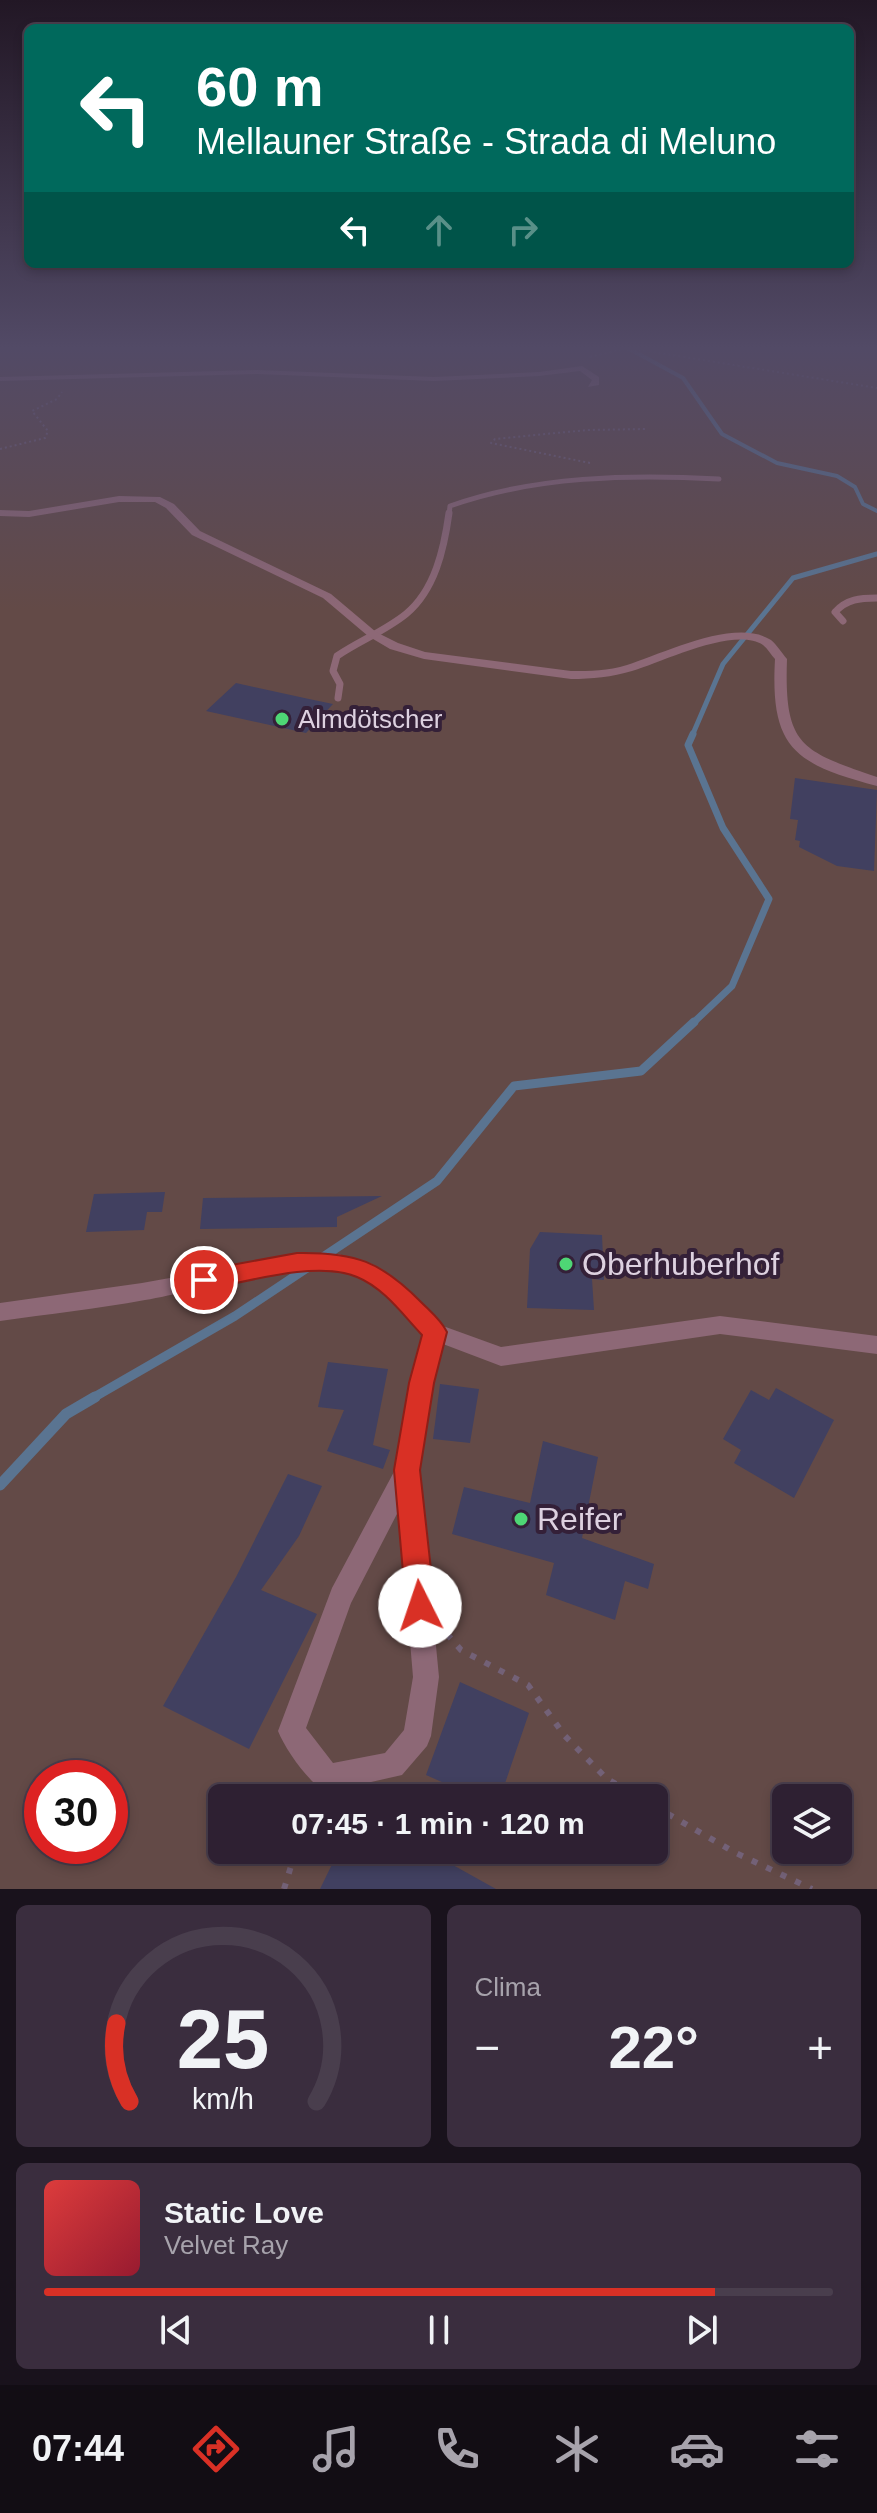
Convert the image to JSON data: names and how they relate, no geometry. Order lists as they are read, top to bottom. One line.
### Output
{"places":["Almdötscher","Oberhuberhof","Reifer"],"page":{"turn":["60 m","Mellauner Straße - Strada di Meluno"],"limit":"30","trip":"07:45 · 1 min · 120 m","tile":"Clima","heat":["−","22°","+"],"song":["Static Love","Velvet Ray"],"tabs":"07:44","gauge":["25","km/h"]}}
